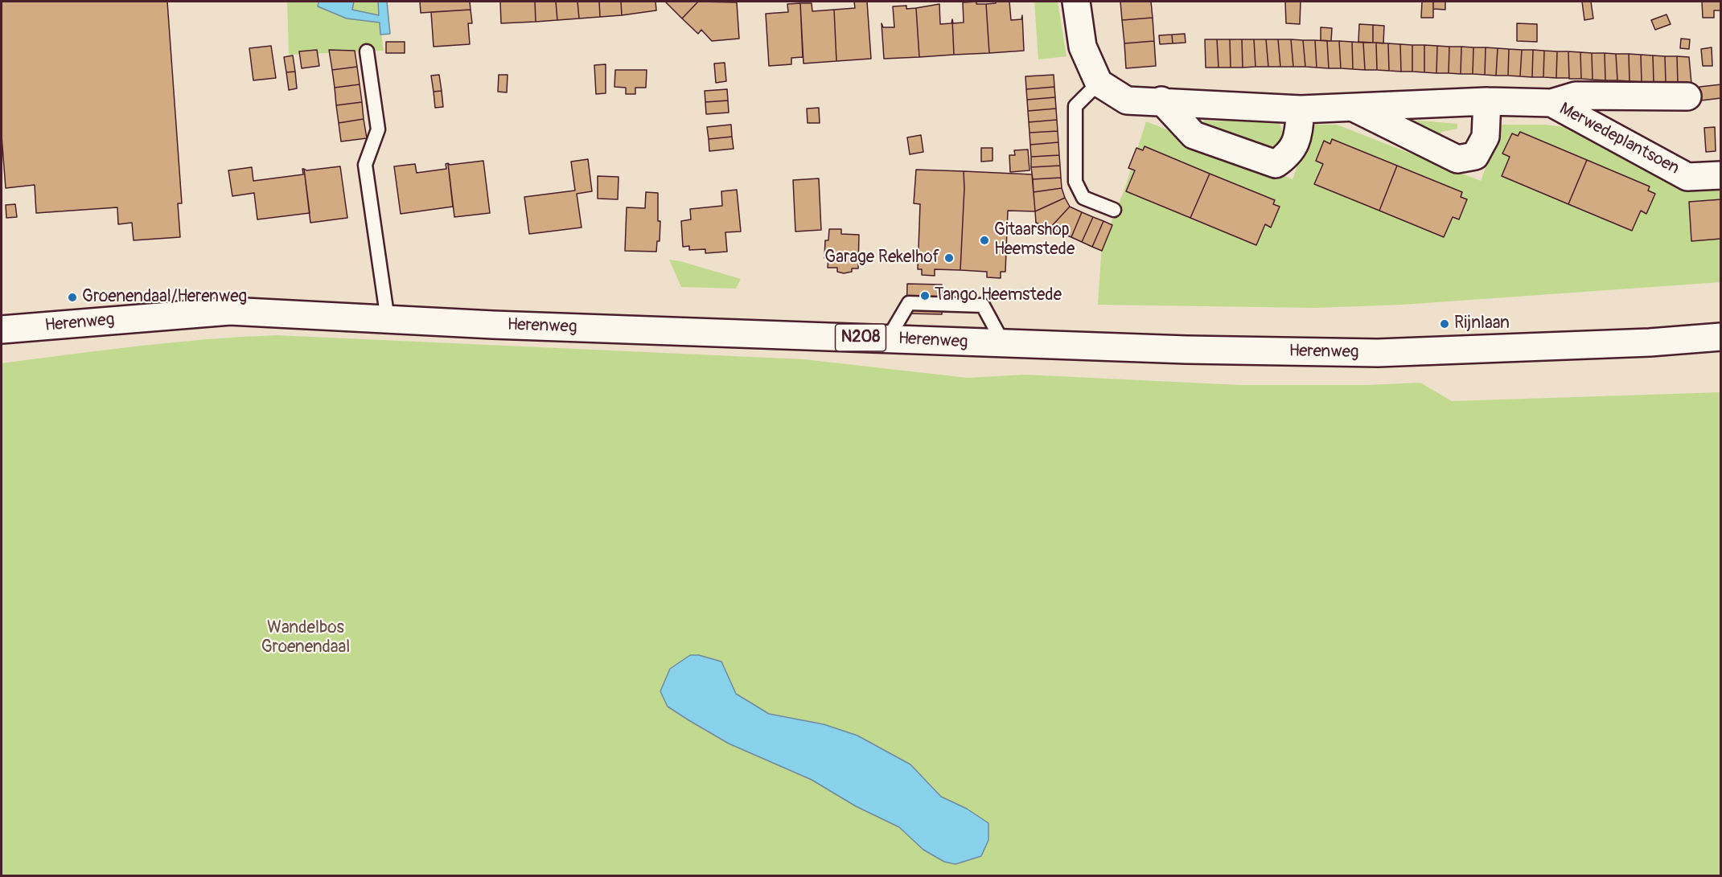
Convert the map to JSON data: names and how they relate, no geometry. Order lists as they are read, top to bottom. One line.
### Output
{"streets":{"main road":["Merwedeplantsoen","Herenweg","N208"]},"parks":["Wandelbos Groenendaal"],"places":["Gitaarshop Heemstede","Garage Rekelhof","Tango Heemstede","Groenendaal/Herenweg","Rijnlaan"]}
